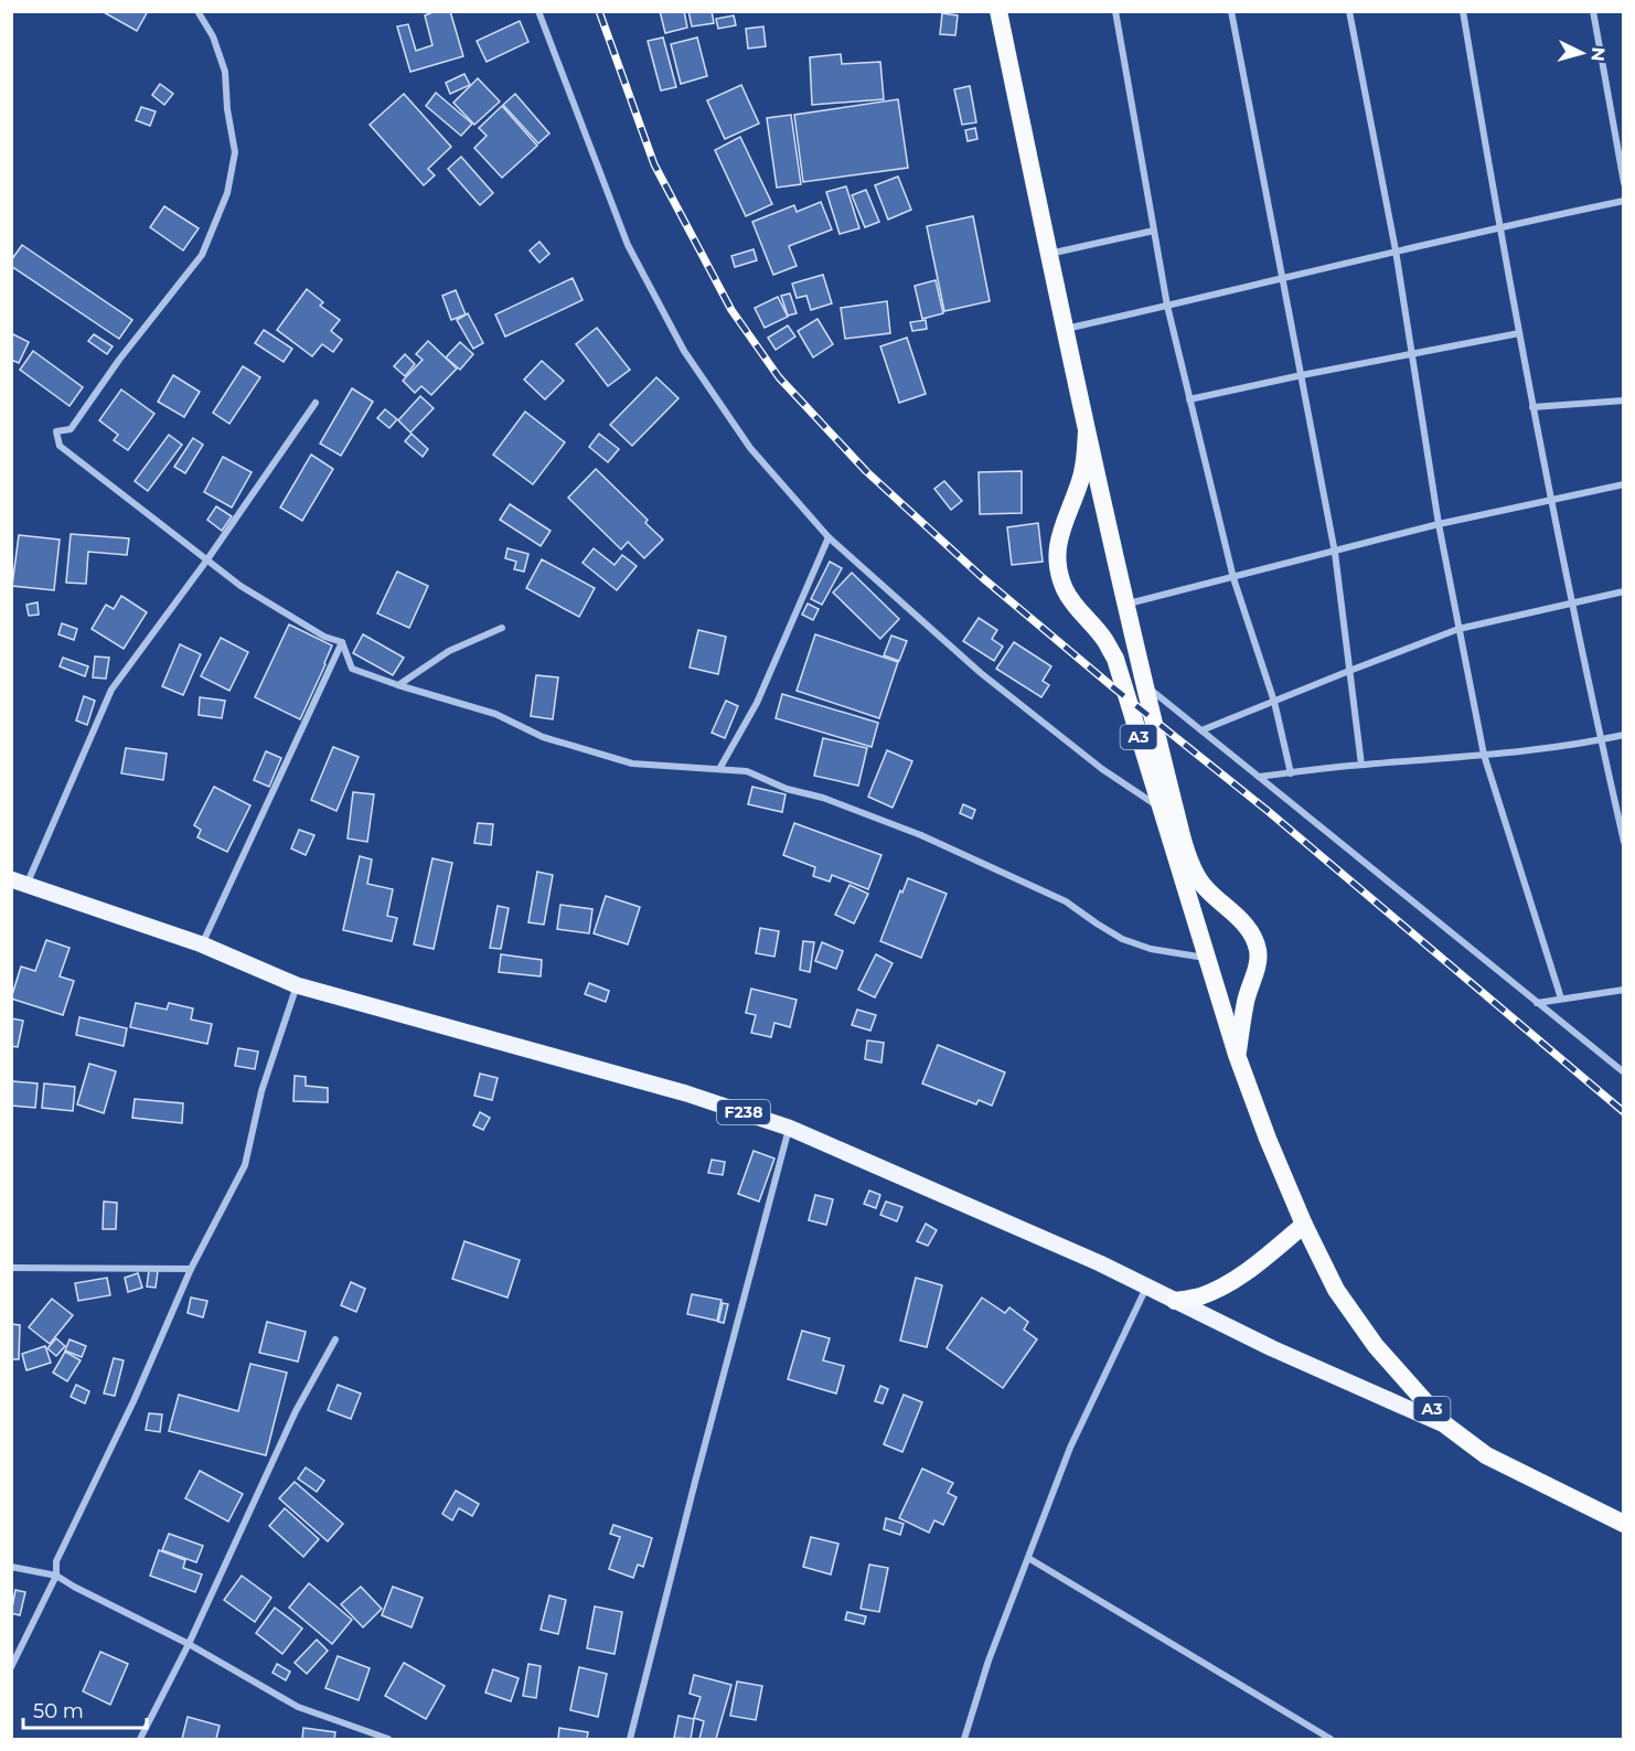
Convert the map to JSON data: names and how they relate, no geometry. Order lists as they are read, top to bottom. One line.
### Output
{"streets":{"highway":["A3"],"main road":["F238"]},"crossings":[["A3","F238"]],"scale_bar":"50 m","north":"right"}
